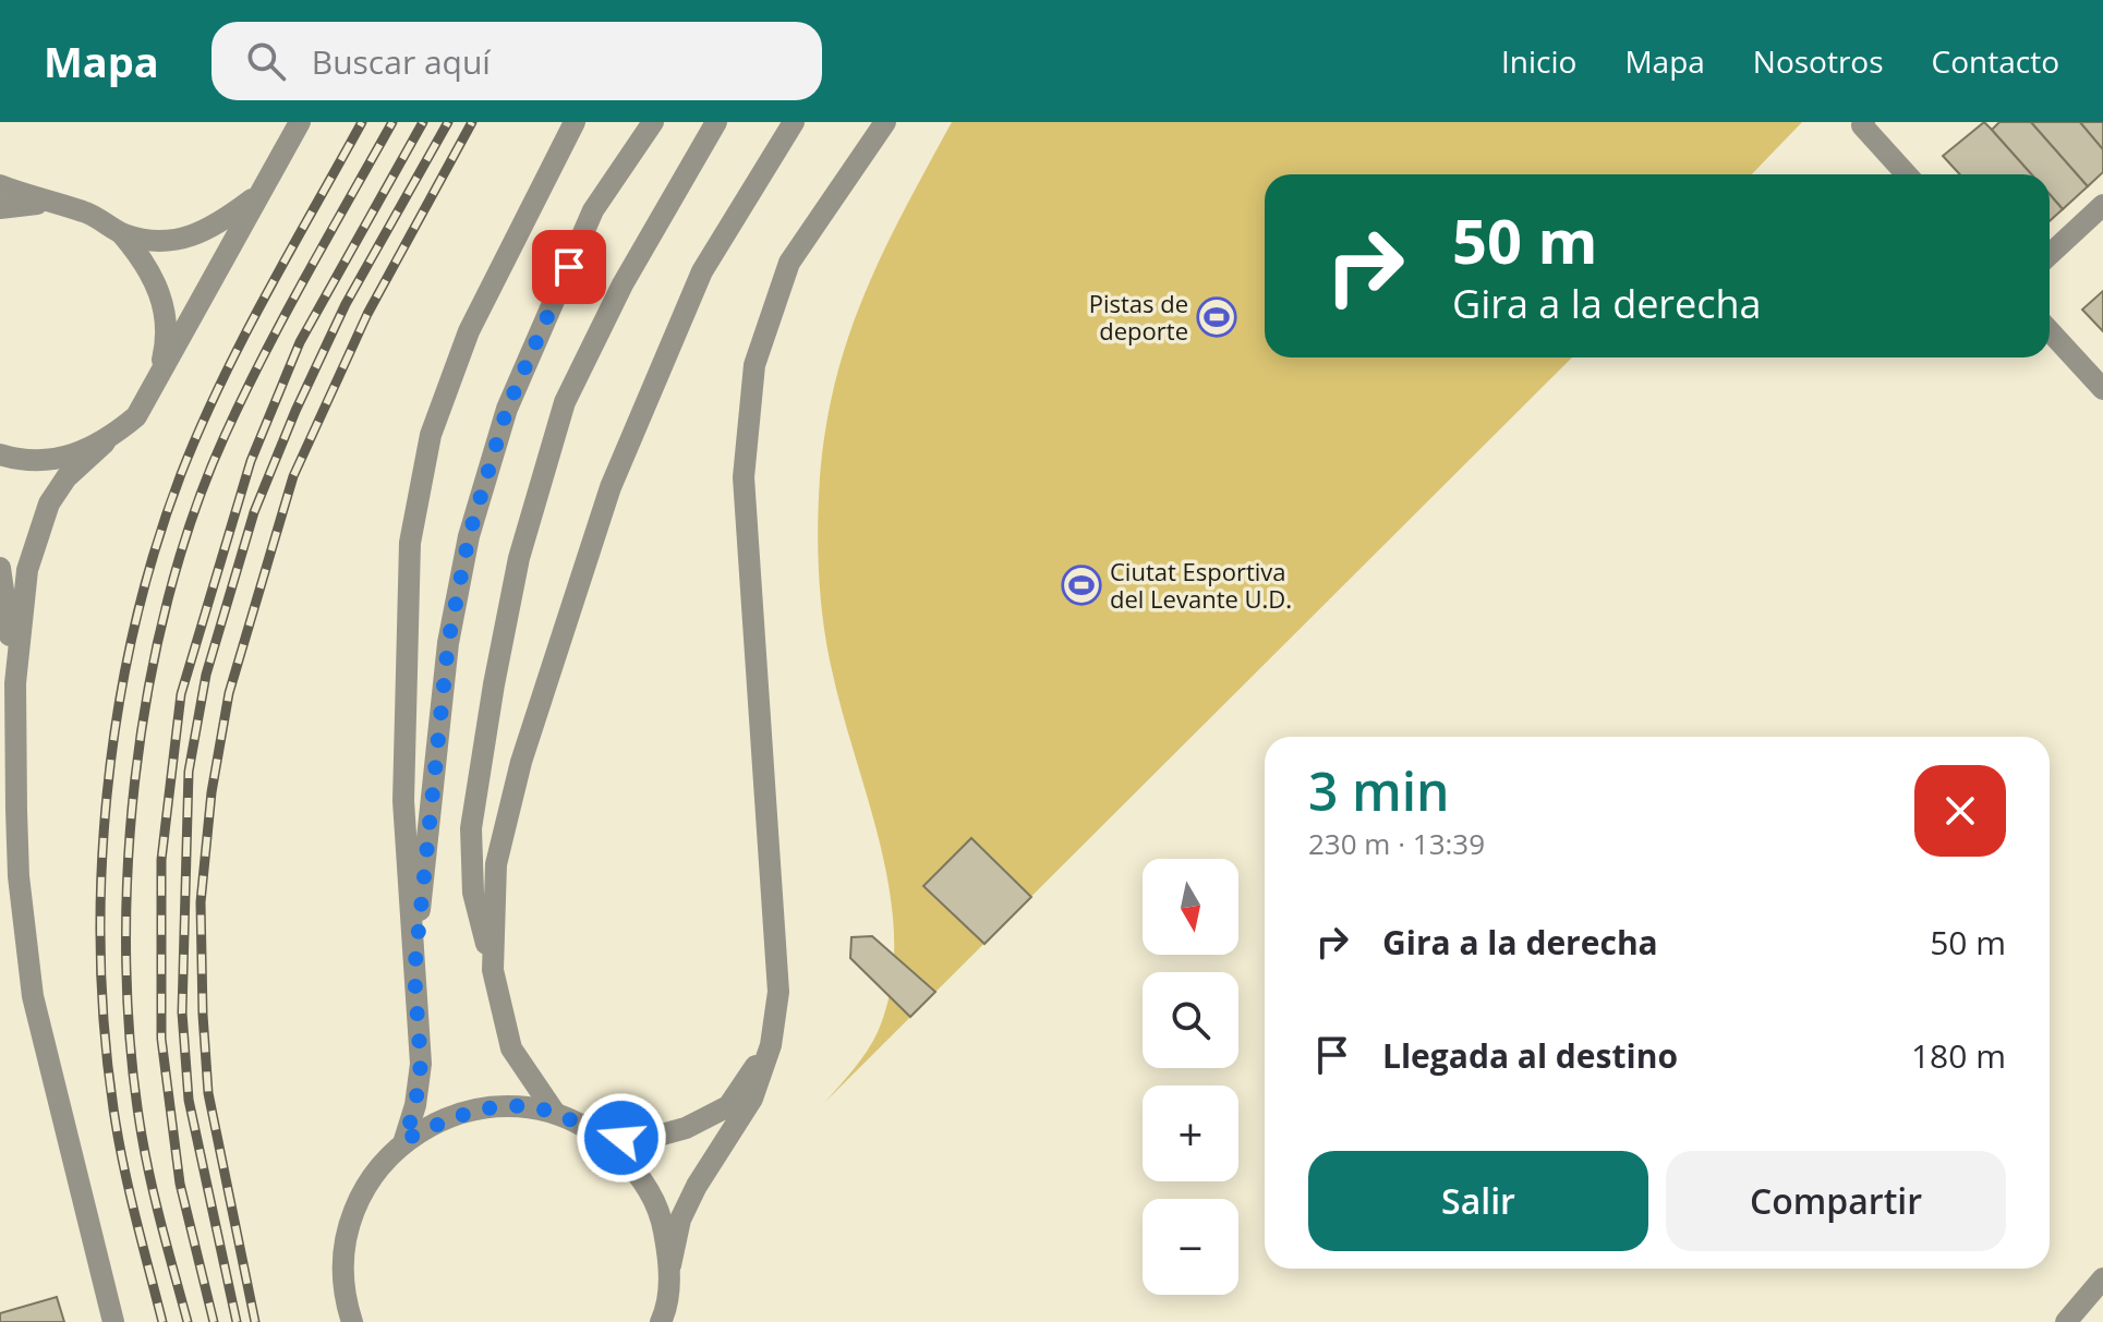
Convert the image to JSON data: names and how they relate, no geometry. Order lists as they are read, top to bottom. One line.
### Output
{"places":{"sports":["Pistas de deporte","Ciutat Esportiva del Levante U.D."]},"north":"bottom","page":{"header":"Mapa","search":"Buscar aquí","nav":["Inicio","Mapa","Nosotros","Contacto"],"turn":["50 m","Gira a la derecha"],"heading":["3 min","230 m · 13:39"],"map_buttons":["+","−"],"list":[{"name":"Gira a la derecha","value":"50 m"},{"name":"Llegada al destino","value":"180 m"}],"buttons":["Salir","Compartir"]}}
